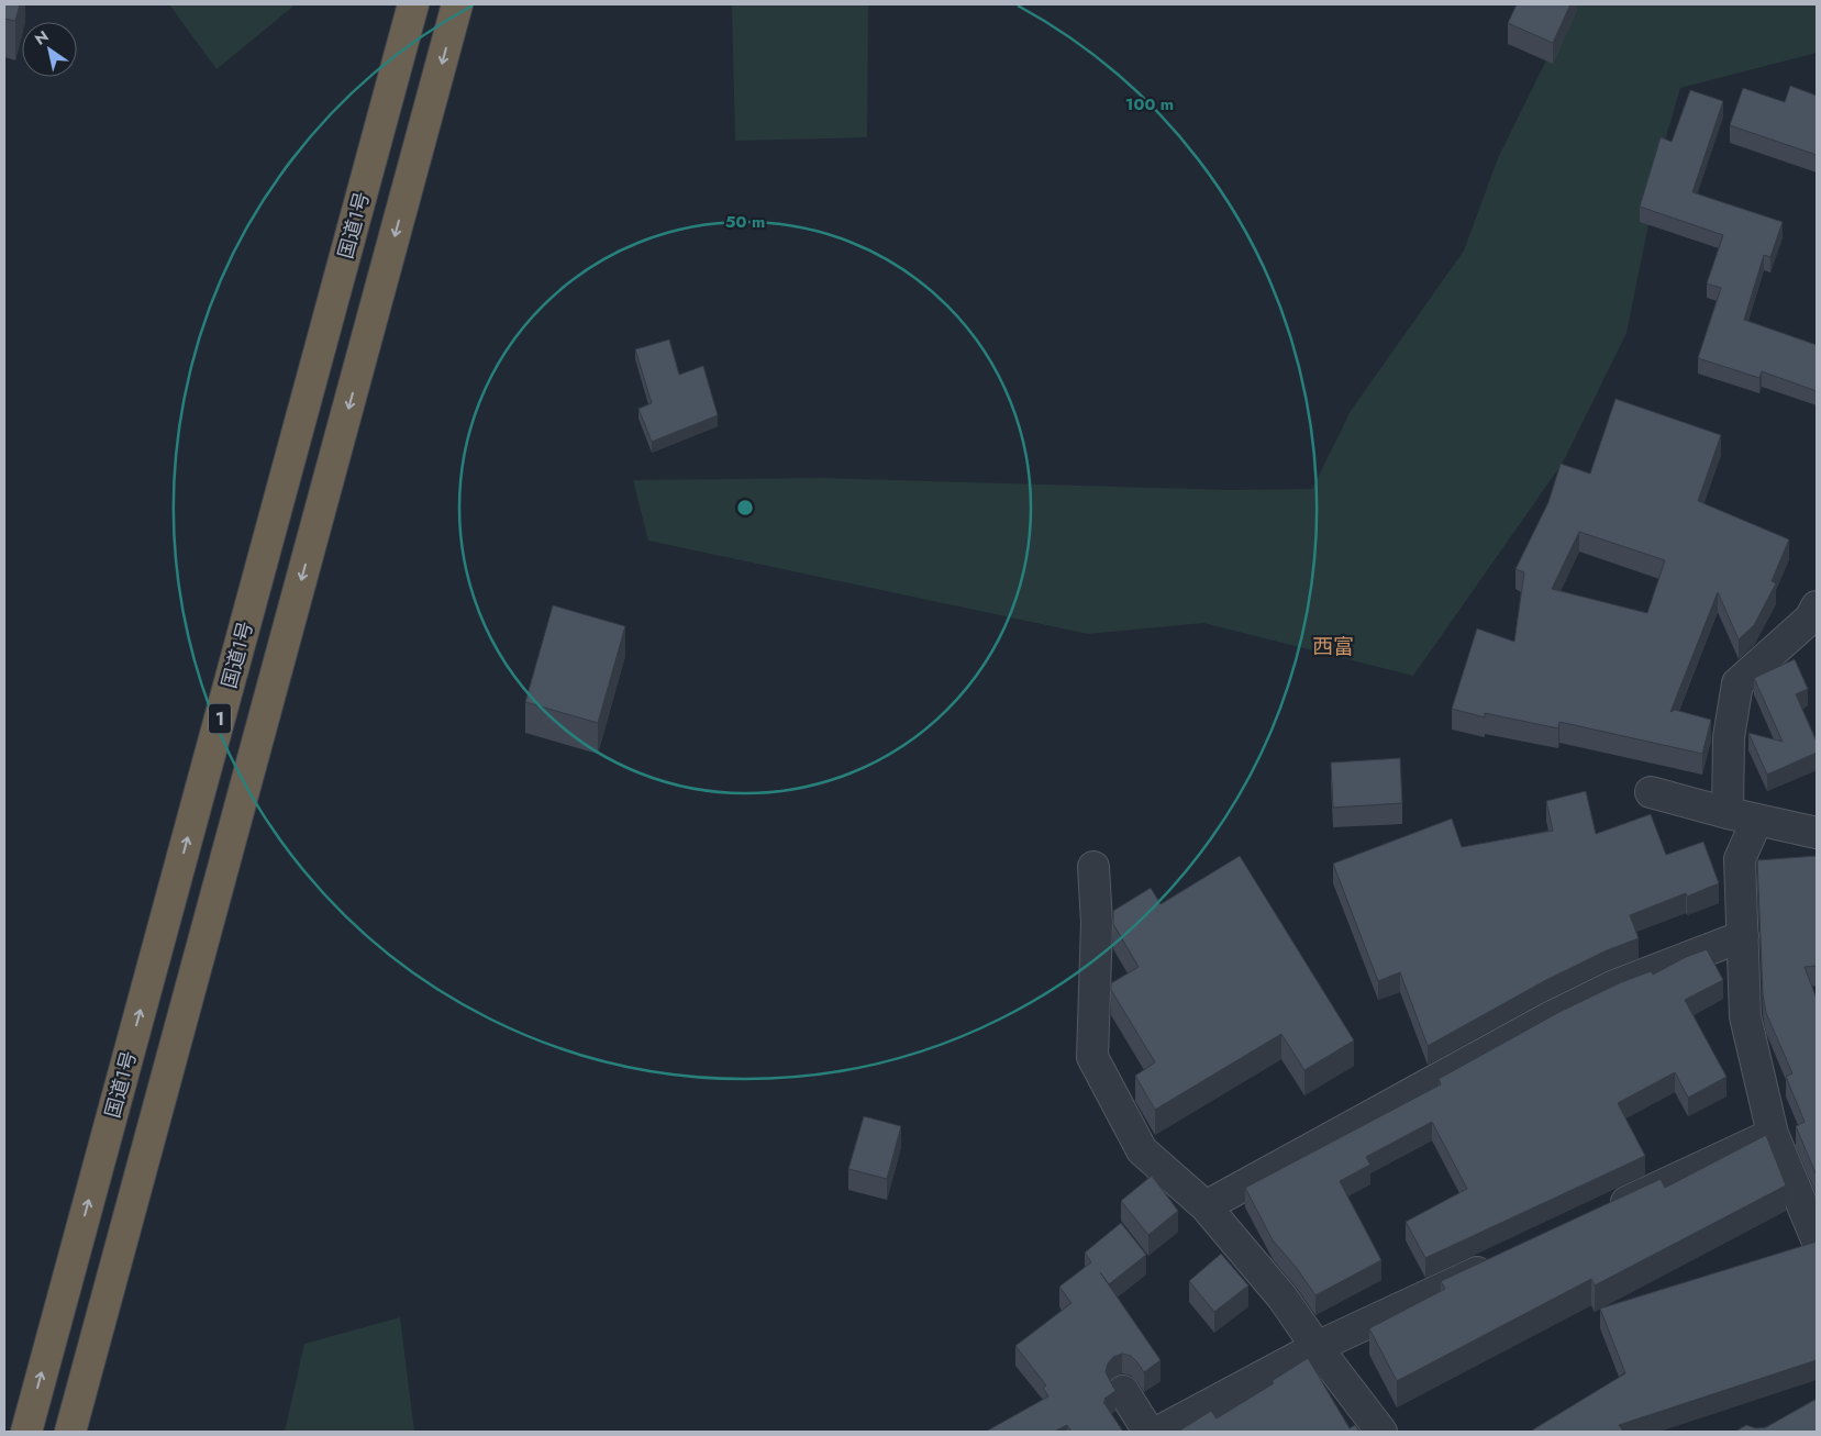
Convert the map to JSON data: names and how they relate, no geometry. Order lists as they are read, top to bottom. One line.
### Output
{"streets":{"highway":["国道1号","1"]},"districts":["西富"],"north":"top left","rings":["100 m","50 m"]}
